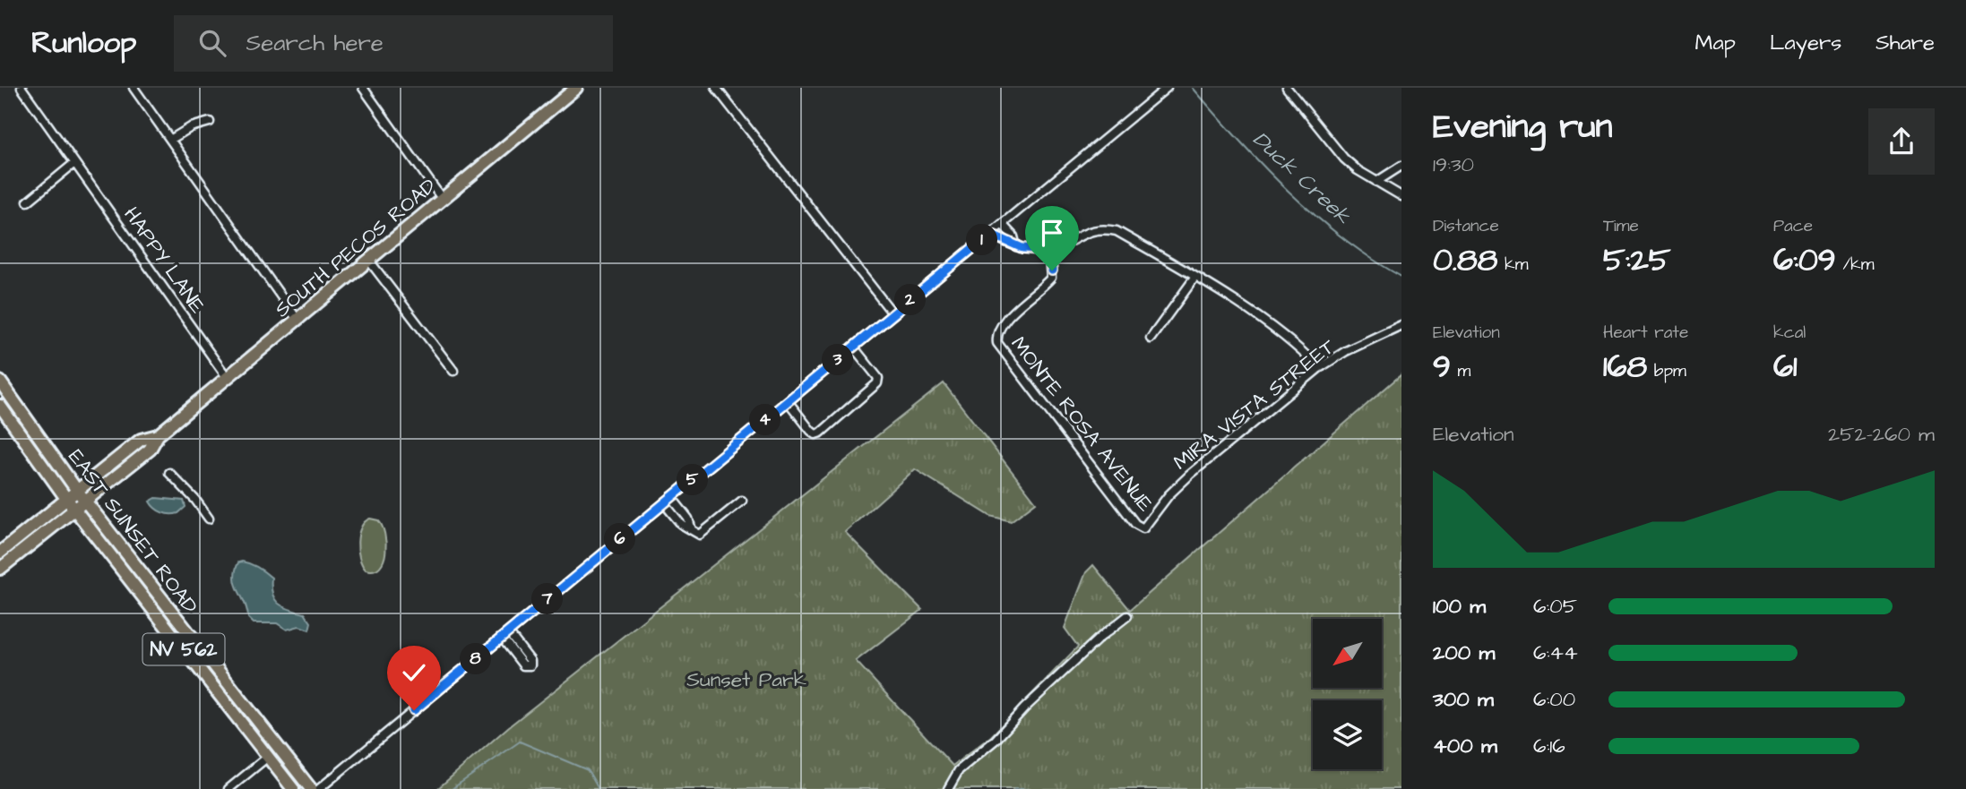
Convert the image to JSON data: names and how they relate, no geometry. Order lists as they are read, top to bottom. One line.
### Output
{"streets":{"main road":["SOUTH PECOS ROAD","EAST SUNSET ROAD","NV 562"],"street":["HAPPY LANE","MIRA VISTA STREET","MONTE ROSA AVENUE"]},"crossings":[["SOUTH PECOS ROAD","HAPPY LANE"],["SOUTH PECOS ROAD","EAST SUNSET ROAD"],["MIRA VISTA STREET","MONTE ROSA AVENUE"]],"water":["Duck Creek"],"parks":["Sunset Park"],"north":"bottom left","page":{"header":"Runloop","search":"Search here","nav":["Map","Layers","Share"],"heading":["Evening run","19:30"],"stats":[["Distance","0.88 km"],["Time","5:25"],["Pace","6:09 /km"],["Elevation","9 m"],["Heart rate","168 bpm"],["kcal","61"]],"pins":["1","2","3","4","5","6","7","8"],"chart":["Elevation","252–260 m"],"list":[{"name":"100 m","note":"6:05"},{"name":"200 m","note":"6:44"},{"name":"300 m","note":"6:00"},{"name":"400 m","note":"6:16"}]}}
